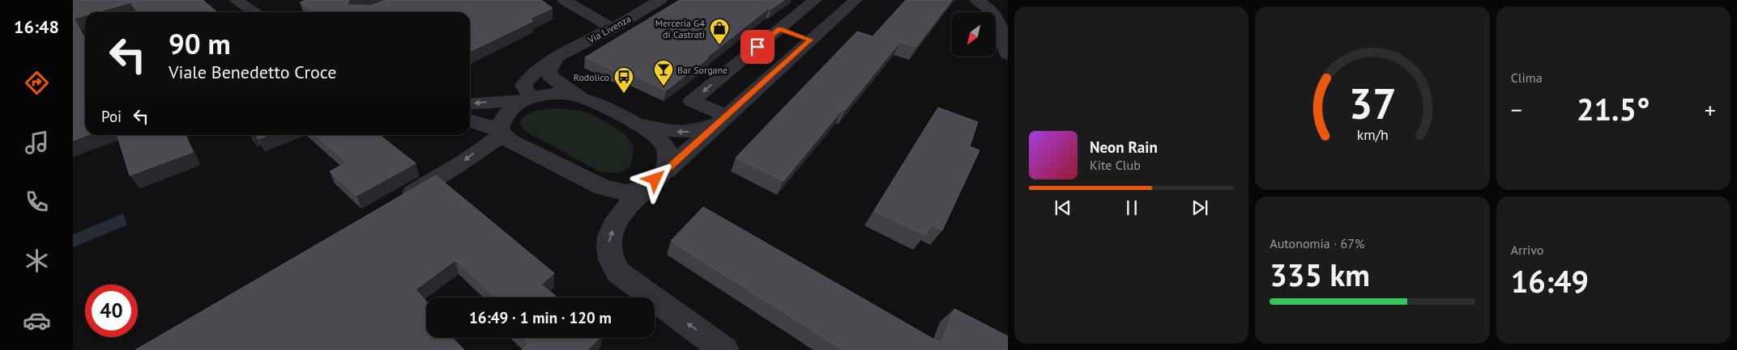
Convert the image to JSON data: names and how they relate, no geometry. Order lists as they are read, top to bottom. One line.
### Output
{"streets":{"street":["Via Livenza"]},"places":{"shop":["Merceria G4 di Castrati"],"bar":["Bar Sorgane"],"bus stop":["Rodolico"]},"north":"bottom left","page":{"tabs":"16:48","tile":["Clima",["Autonomia · 67%","335 km"],["Arrivo","16:49"]],"turn":["90 m","Viale Benedetto Croce"],"heat":["−","21.5°","+"],"then":"Poi","song":["Neon Rain","Kite Club"],"limit":"40","trip":"16:49 · 1 min · 120 m","gauge":["37","km/h"]}}
